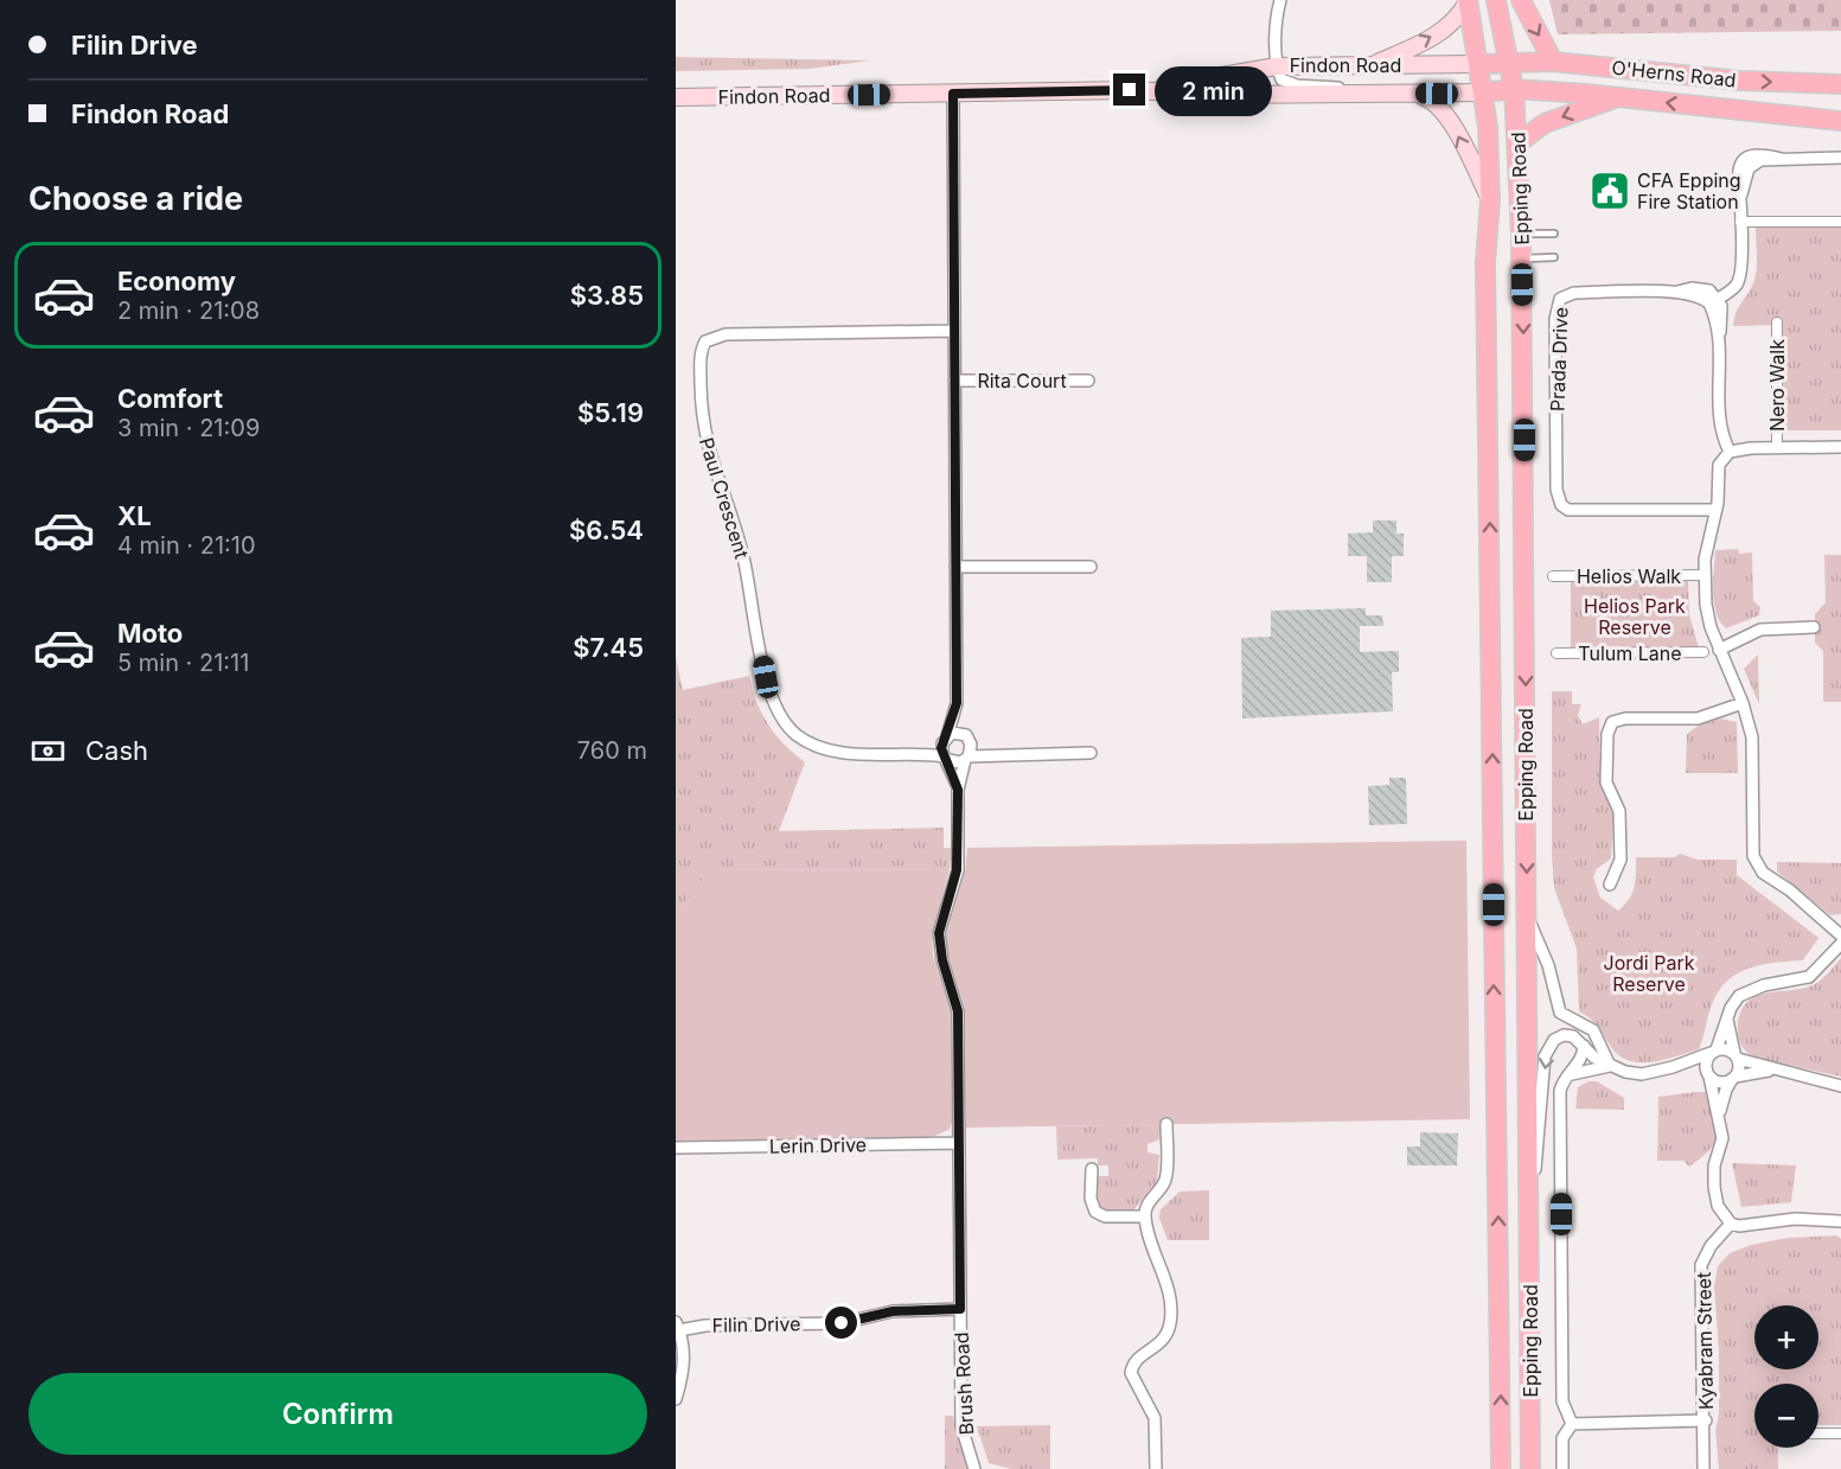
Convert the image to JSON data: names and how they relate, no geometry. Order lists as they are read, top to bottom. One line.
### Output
{"streets":{"main road":["Findon Road","O'Herns Road","Epping Road"],"street":["Prada Drive","Rita Court","Nero Walk","Paul Crescent","Helios Walk","Tulum Lane","Lerin Drive","Filin Drive","Kyabram Street","Brush Road"]},"crossings":[["Findon Road","O'Herns Road"],["Findon Road","Epping Road"],["O'Herns Road","Epping Road"],["Paul Crescent","Brush Road"],["Lerin Drive","Brush Road"],["Filin Drive","Brush Road"]],"parks":["Helios Park Reserve","Jordi Park Reserve"],"places":{"public building":["CFA Epping Fire Station"]},"page":{"banner":["Filin Drive","Findon Road"],"bubble":"2 min","heading":"Choose a ride","list":[{"name":"Economy","note":"2 min · 21:08","value":"$3.85"},{"name":"Comfort","note":"3 min · 21:09","value":"$5.19"},{"name":"XL","note":"4 min · 21:10","value":"$6.54"},{"name":"Moto","note":"5 min · 21:11","value":"$7.45"}],"pay":["Cash","760 m"],"map_buttons":["+","−"],"buttons":"Confirm"}}
